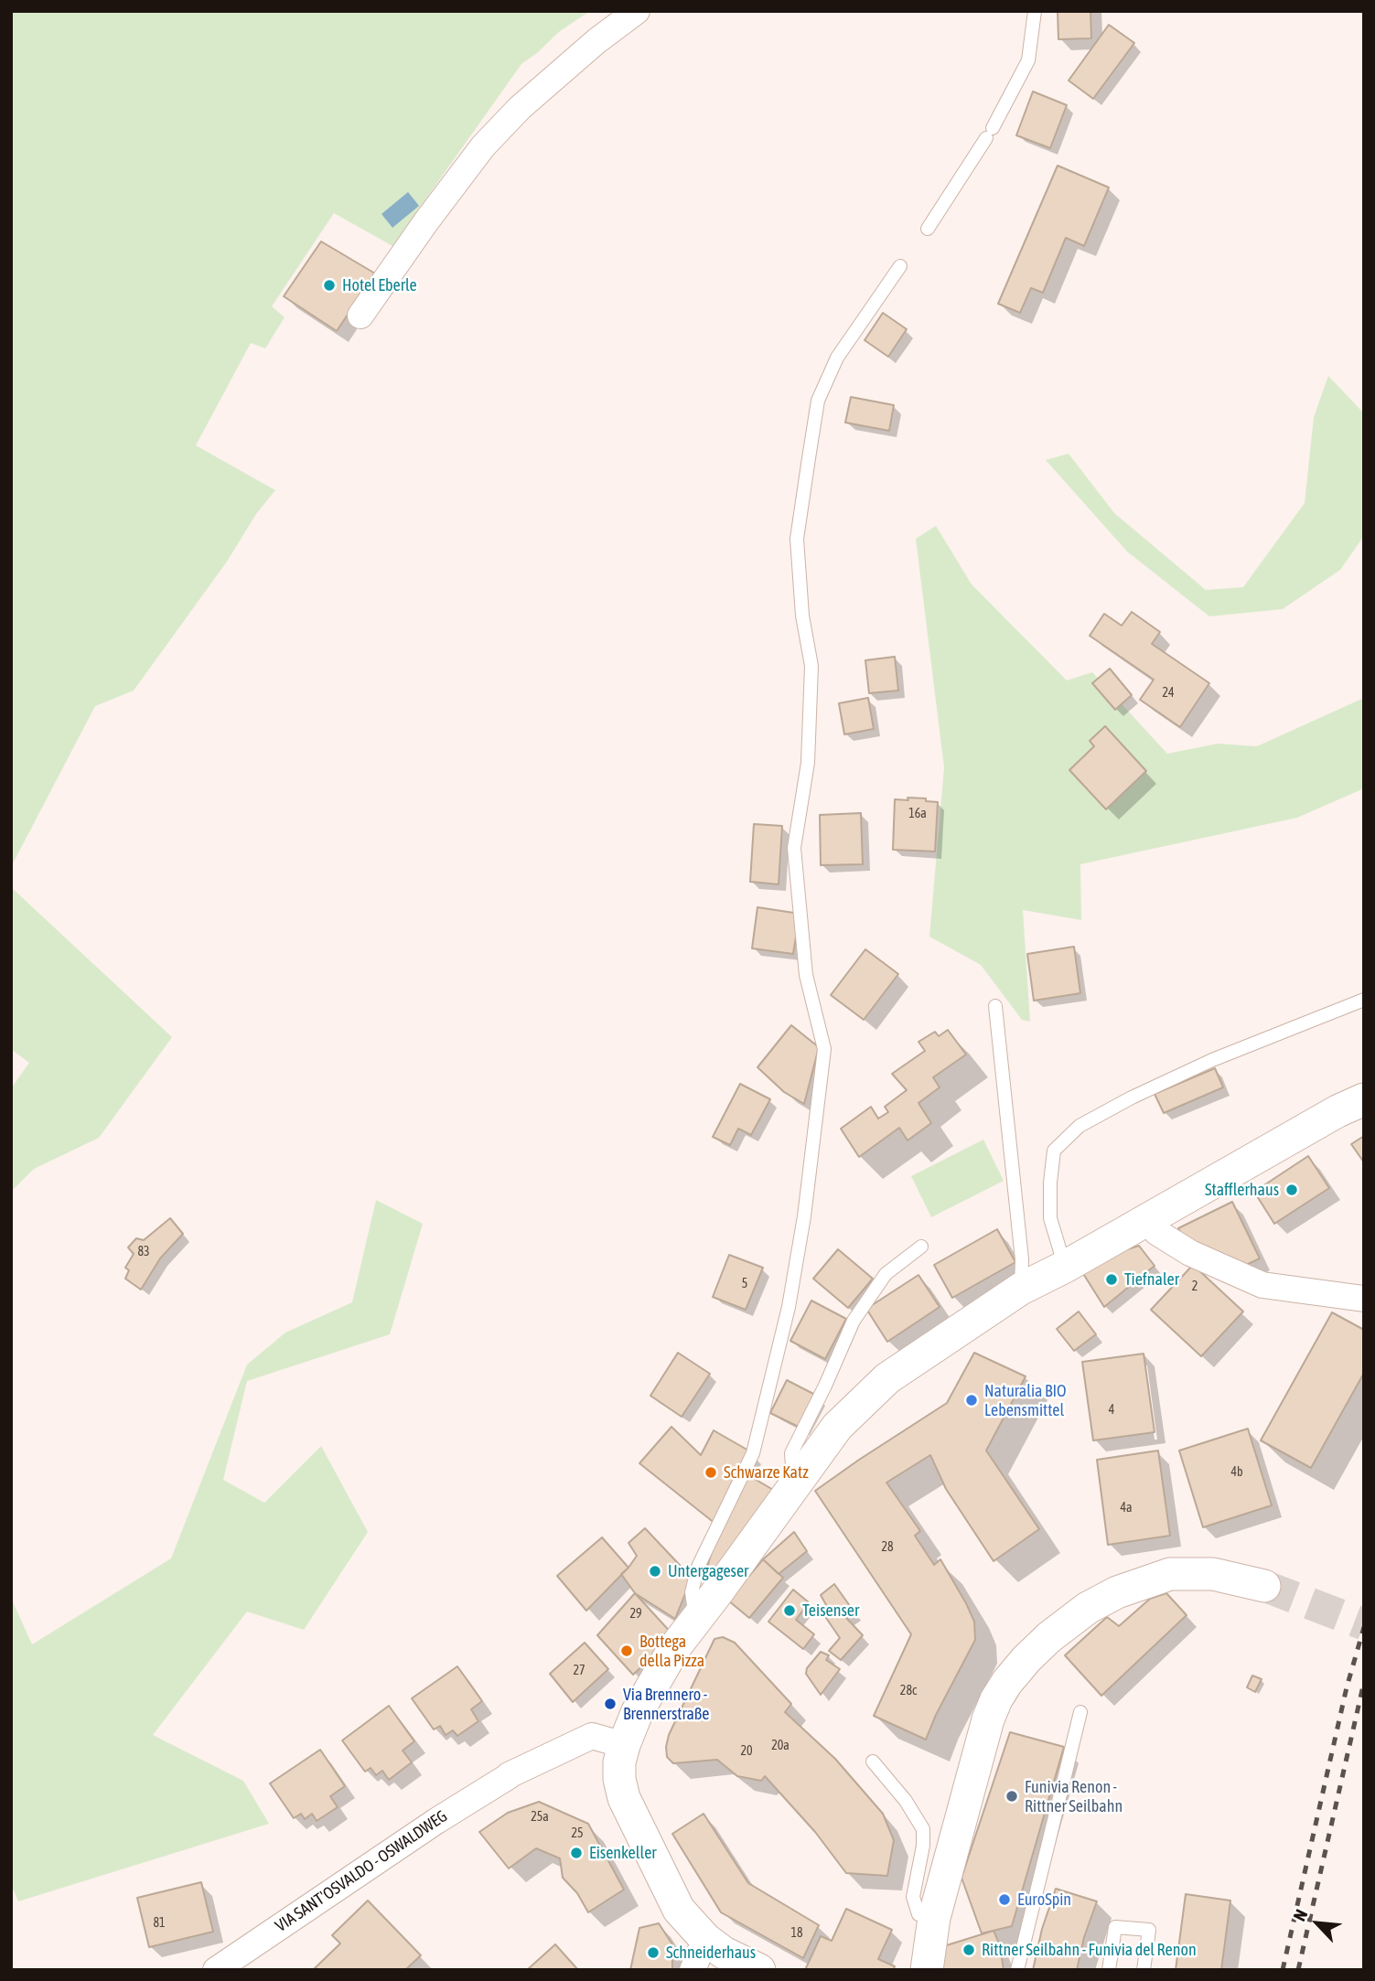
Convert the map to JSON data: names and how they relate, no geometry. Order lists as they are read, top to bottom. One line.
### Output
{"streets":{"street":["VIA SANT'OSVALDO - OSWALDWEG"]},"places":["Hotel Eberle","Stafflerhaus","Tiefnaler","Naturalia BIO Lebensmittel","Schwarze Katz","Untergageser","Teisenser","Bottega della Pizza","Via Brennero - Brennerstraße","Funivia Renon - Rittner Seilbahn","Eisenkeller","EuroSpin","Rittner Seilbahn - Funivia del Renon","Schneiderhaus"],"house_numbers":["24","16a","83","5","2","4","4b","4a","28","29","27","28c","20a","20","25a","25","81","18"],"north":"top left"}
